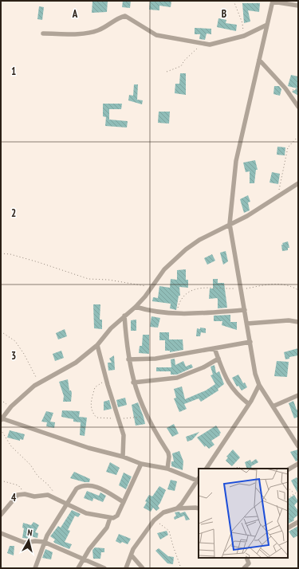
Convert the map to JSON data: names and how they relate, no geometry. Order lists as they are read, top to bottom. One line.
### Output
{"north":"top","grid":{"columns":["A","B"],"rows":["1","2","3","4"]}}
